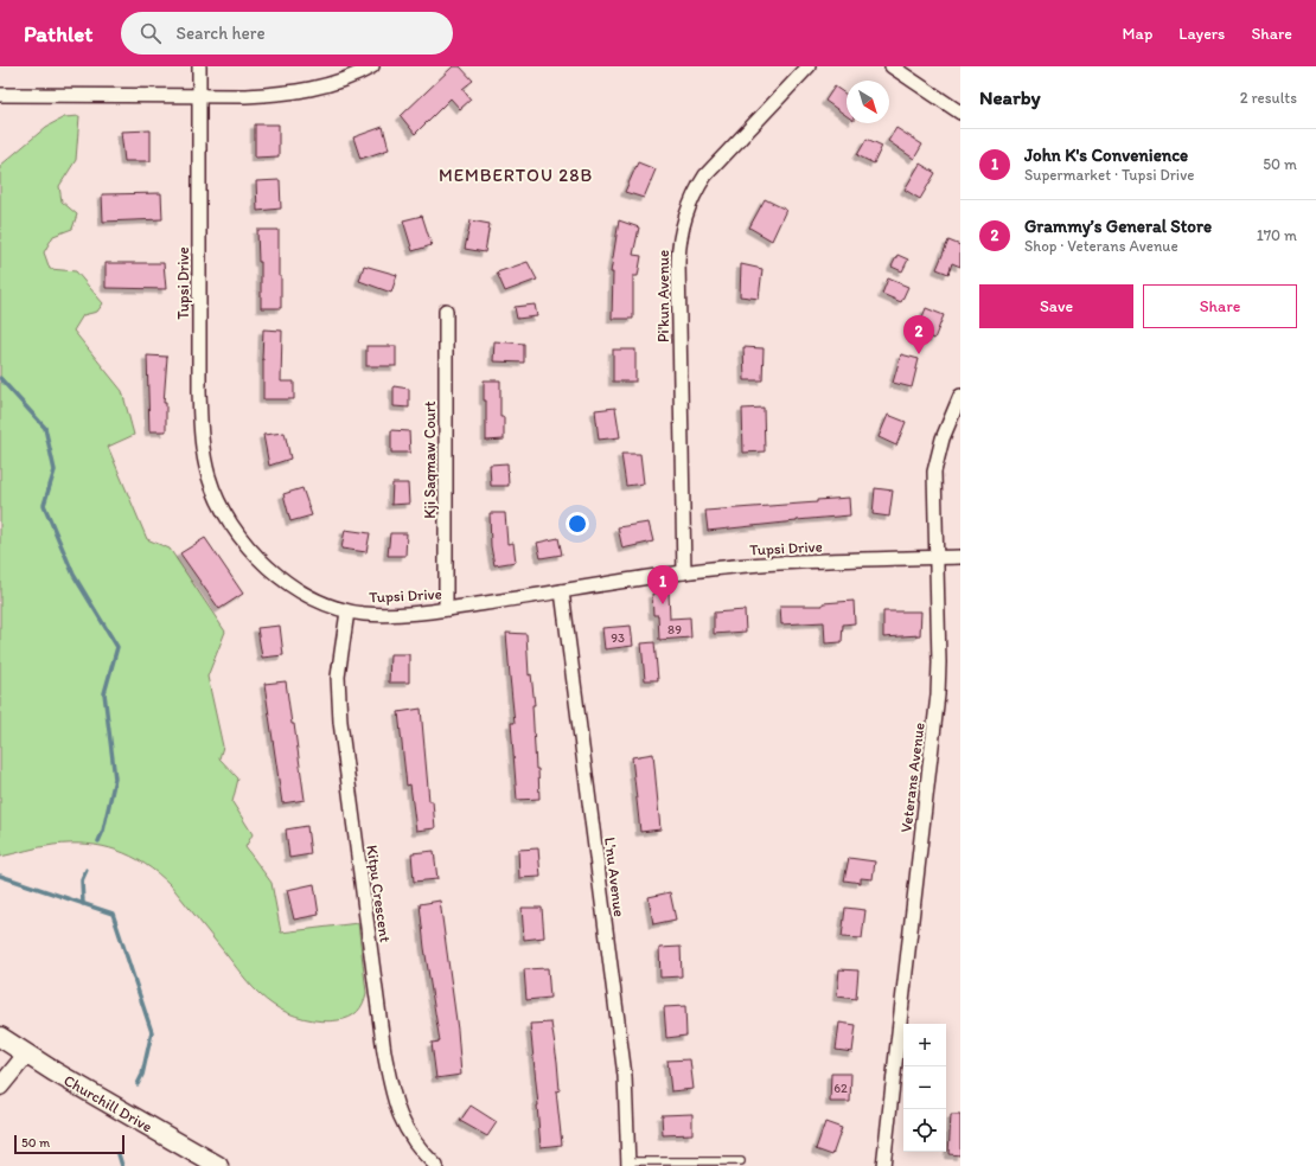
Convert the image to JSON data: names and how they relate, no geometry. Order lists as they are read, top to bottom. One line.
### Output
{"streets":{"main road":["Churchill Drive"],"street":["Tupsi Drive","Pi'kun Avenue","Kji Saqmaw Court","Veterans Avenue","L'nu Avenue","Kitpu Crescent"]},"crossings":[["Tupsi Drive","Pi'kun Avenue"],["Tupsi Drive","Kji Saqmaw Court"],["Tupsi Drive","Veterans Avenue"],["Tupsi Drive","L'nu Avenue"],["Tupsi Drive","Kitpu Crescent"]],"districts":["MEMBERTOU 28B"],"house_numbers":["89","93","62"],"scale_bar":"50 m","north":"bottom right","page":{"header":"Pathlet","search":"Search here","nav":["Map","Layers","Share"],"heading":["Nearby","2 results"],"list":[{"mark":"1","name":"John K's Convenience","note":"Supermarket · Tupsi Drive","value":"50 m"},{"mark":"2","name":"Grammy’s General Store","note":"Shop · Veterans Avenue","value":"170 m"}],"buttons":["Save","Share"],"pins":["2","1"],"map_buttons":["+","−"],"scale":"50 m"}}
